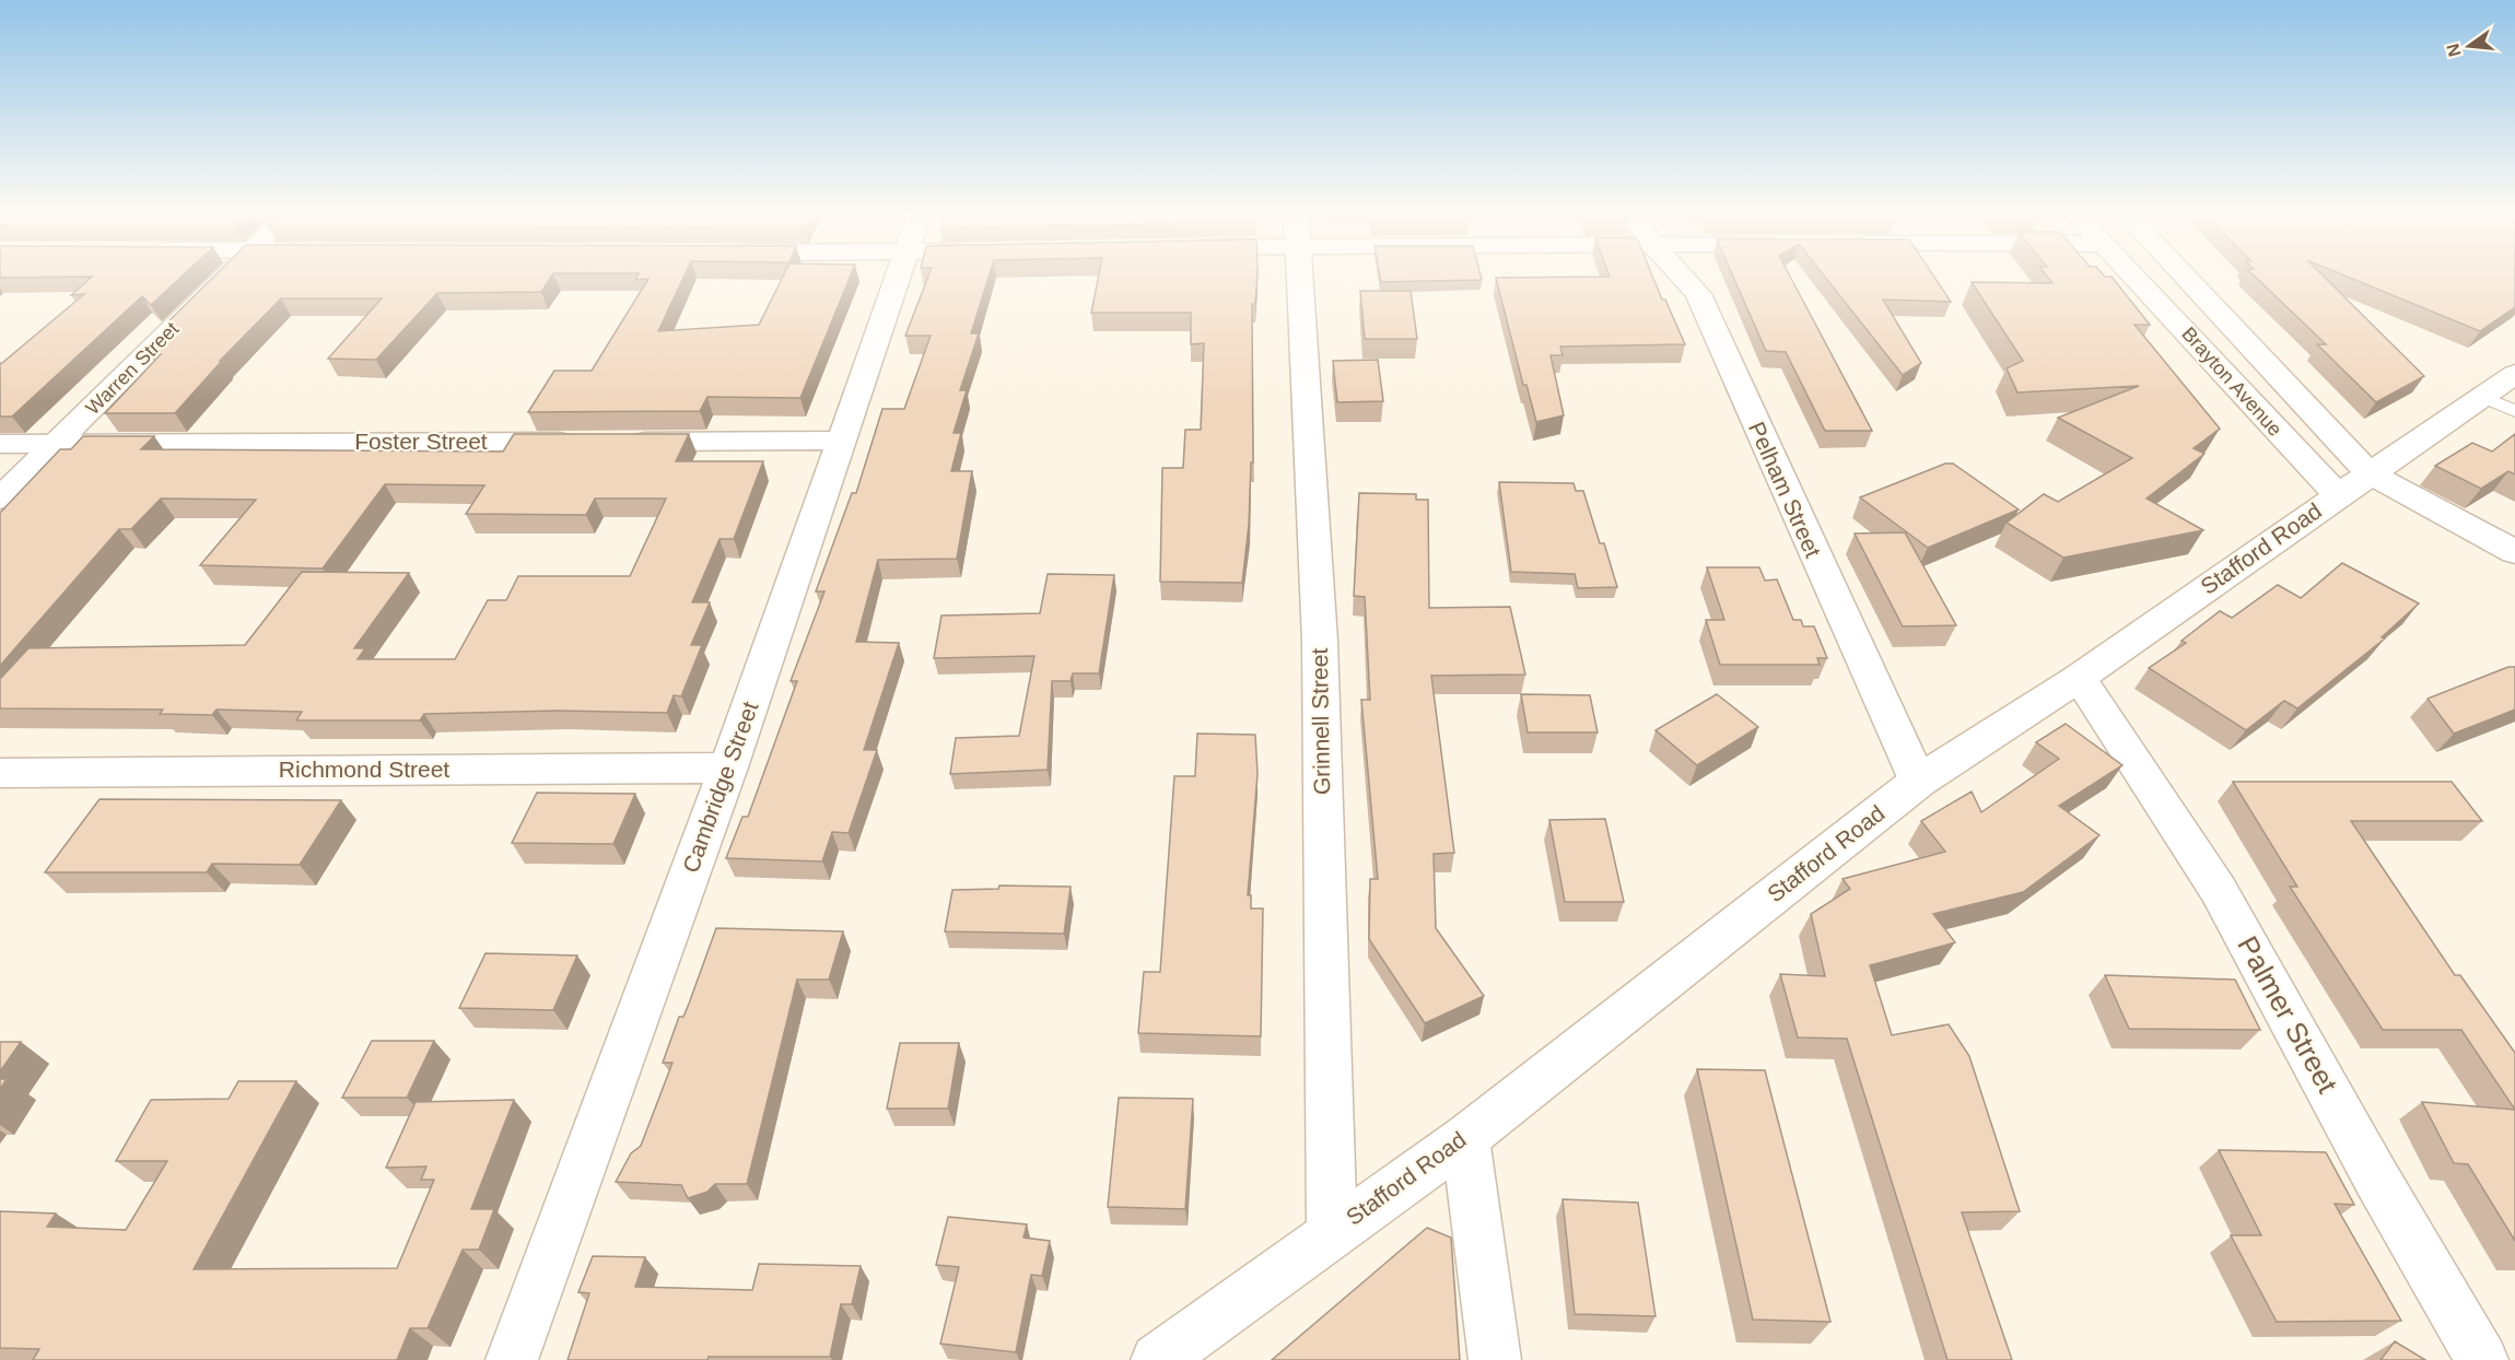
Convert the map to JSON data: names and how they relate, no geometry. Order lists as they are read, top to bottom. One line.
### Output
{"streets":{"street":["Warren Street","Brayton Avenue","Foster Street","Pelham Street","Stafford Road","Grinnell Street","Richmond Street","Cambridge Street","Palmer Street"]},"crossings":[["Warren Street","Foster Street"],["Brayton Avenue","Stafford Road"],["Pelham Street","Stafford Road"],["Stafford Road","Grinnell Street"],["Stafford Road","Palmer Street"],["Richmond Street","Cambridge Street"]],"north":"left"}
